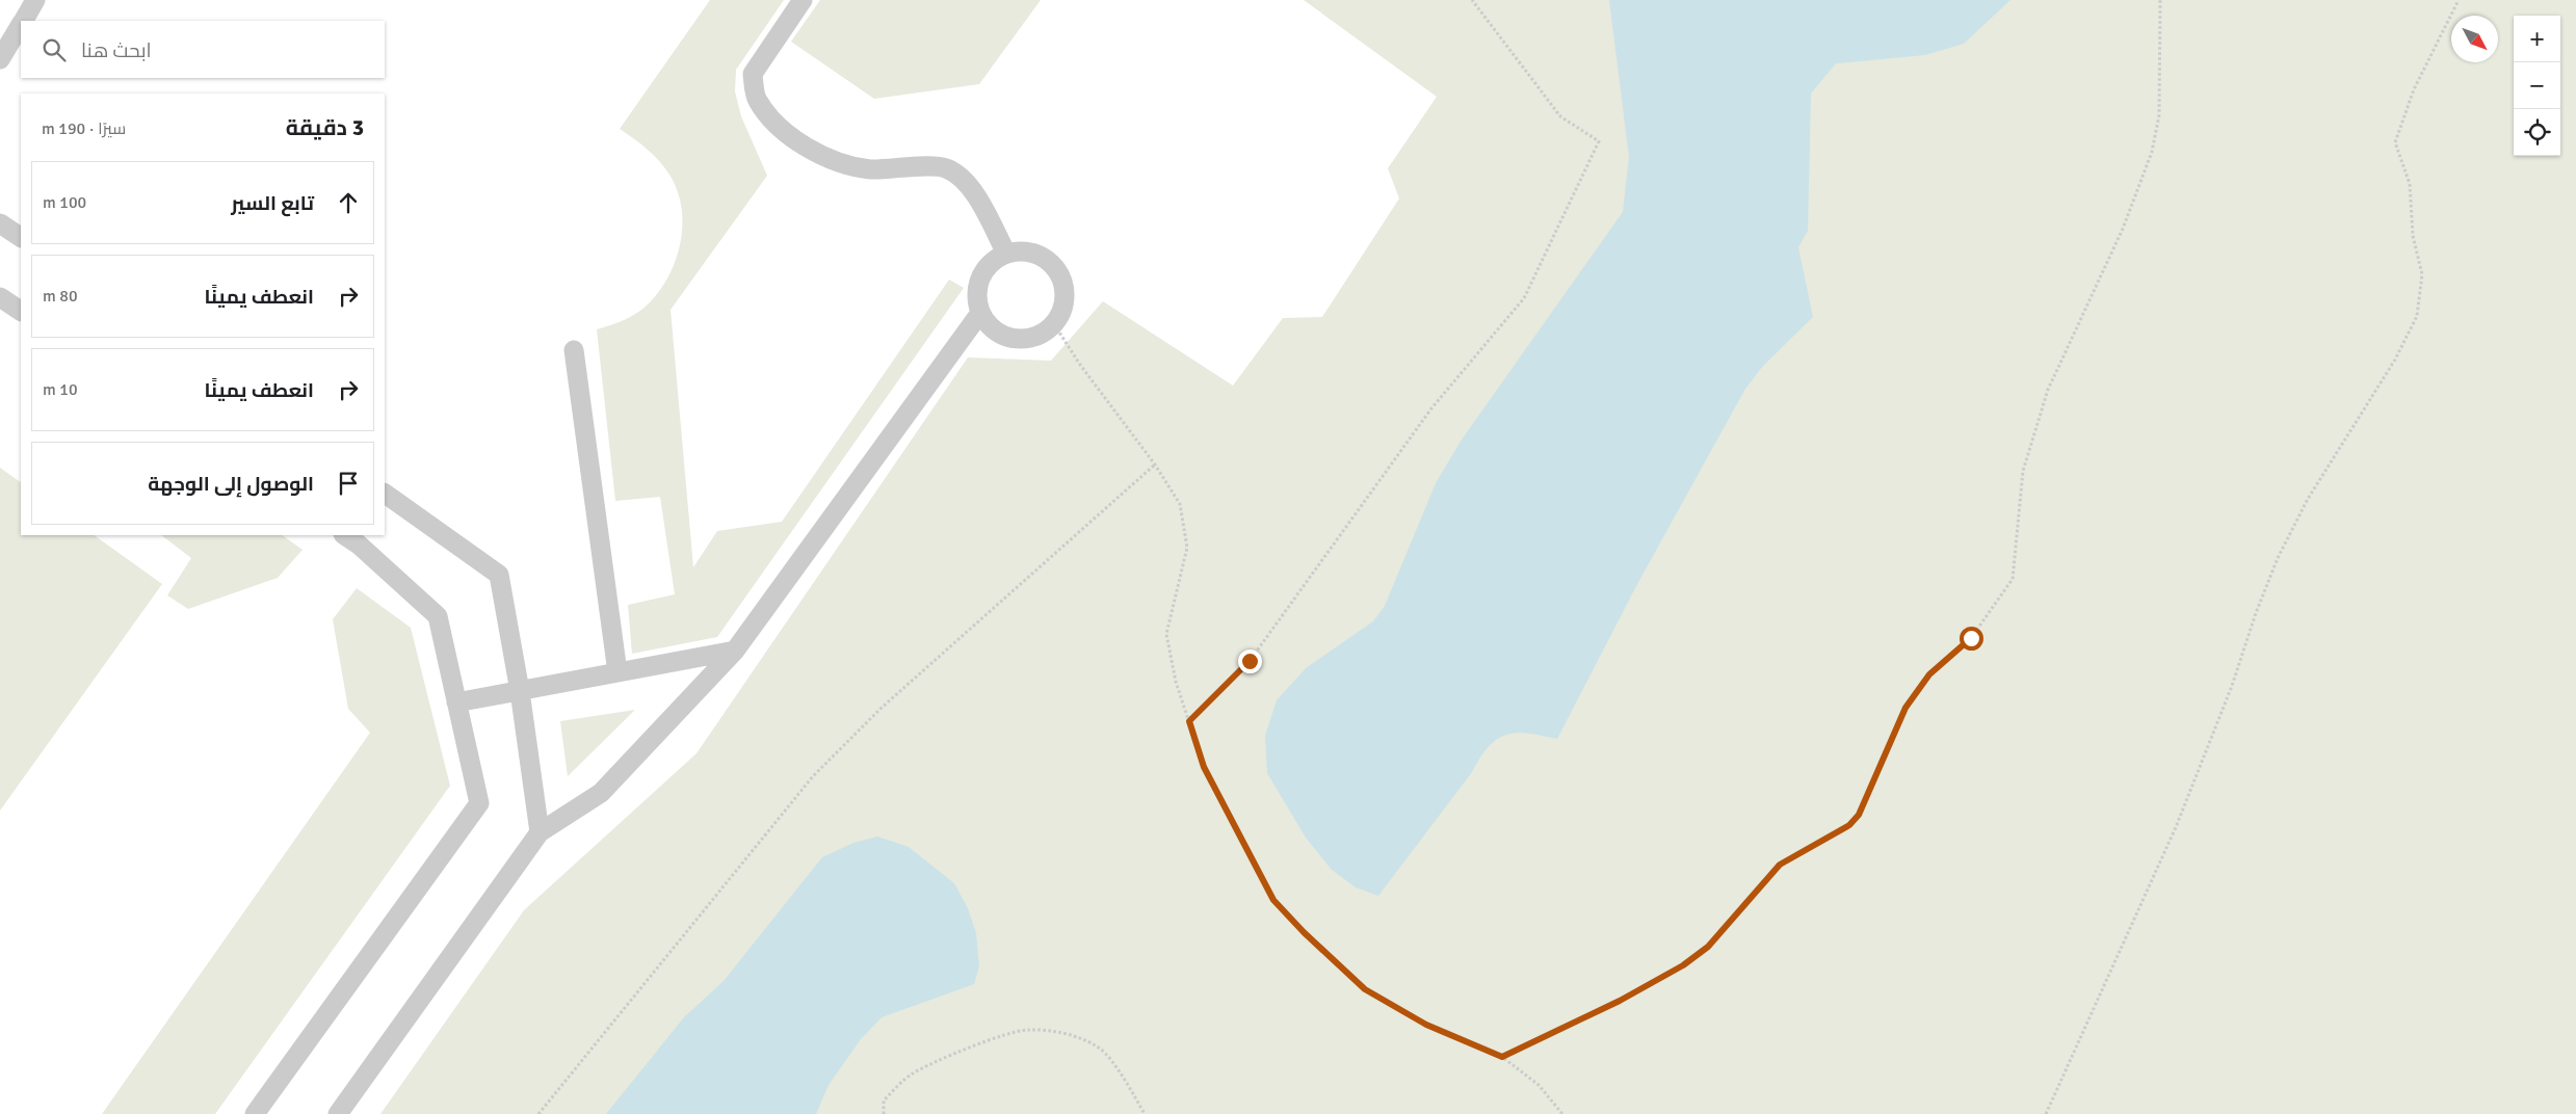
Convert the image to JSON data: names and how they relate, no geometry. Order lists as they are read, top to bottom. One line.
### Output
{"north":"bottom right","page":{"map_buttons":["+","−"],"search":"ابحث هنا","heading":["3 دقيقة","سيرًا · 190 m"],"list":[["تابع السير","100 m"],["انعطف يمينًا","80 m"],["انعطف يمينًا","10 m"],"الوصول إلى الوجهة"]}}
